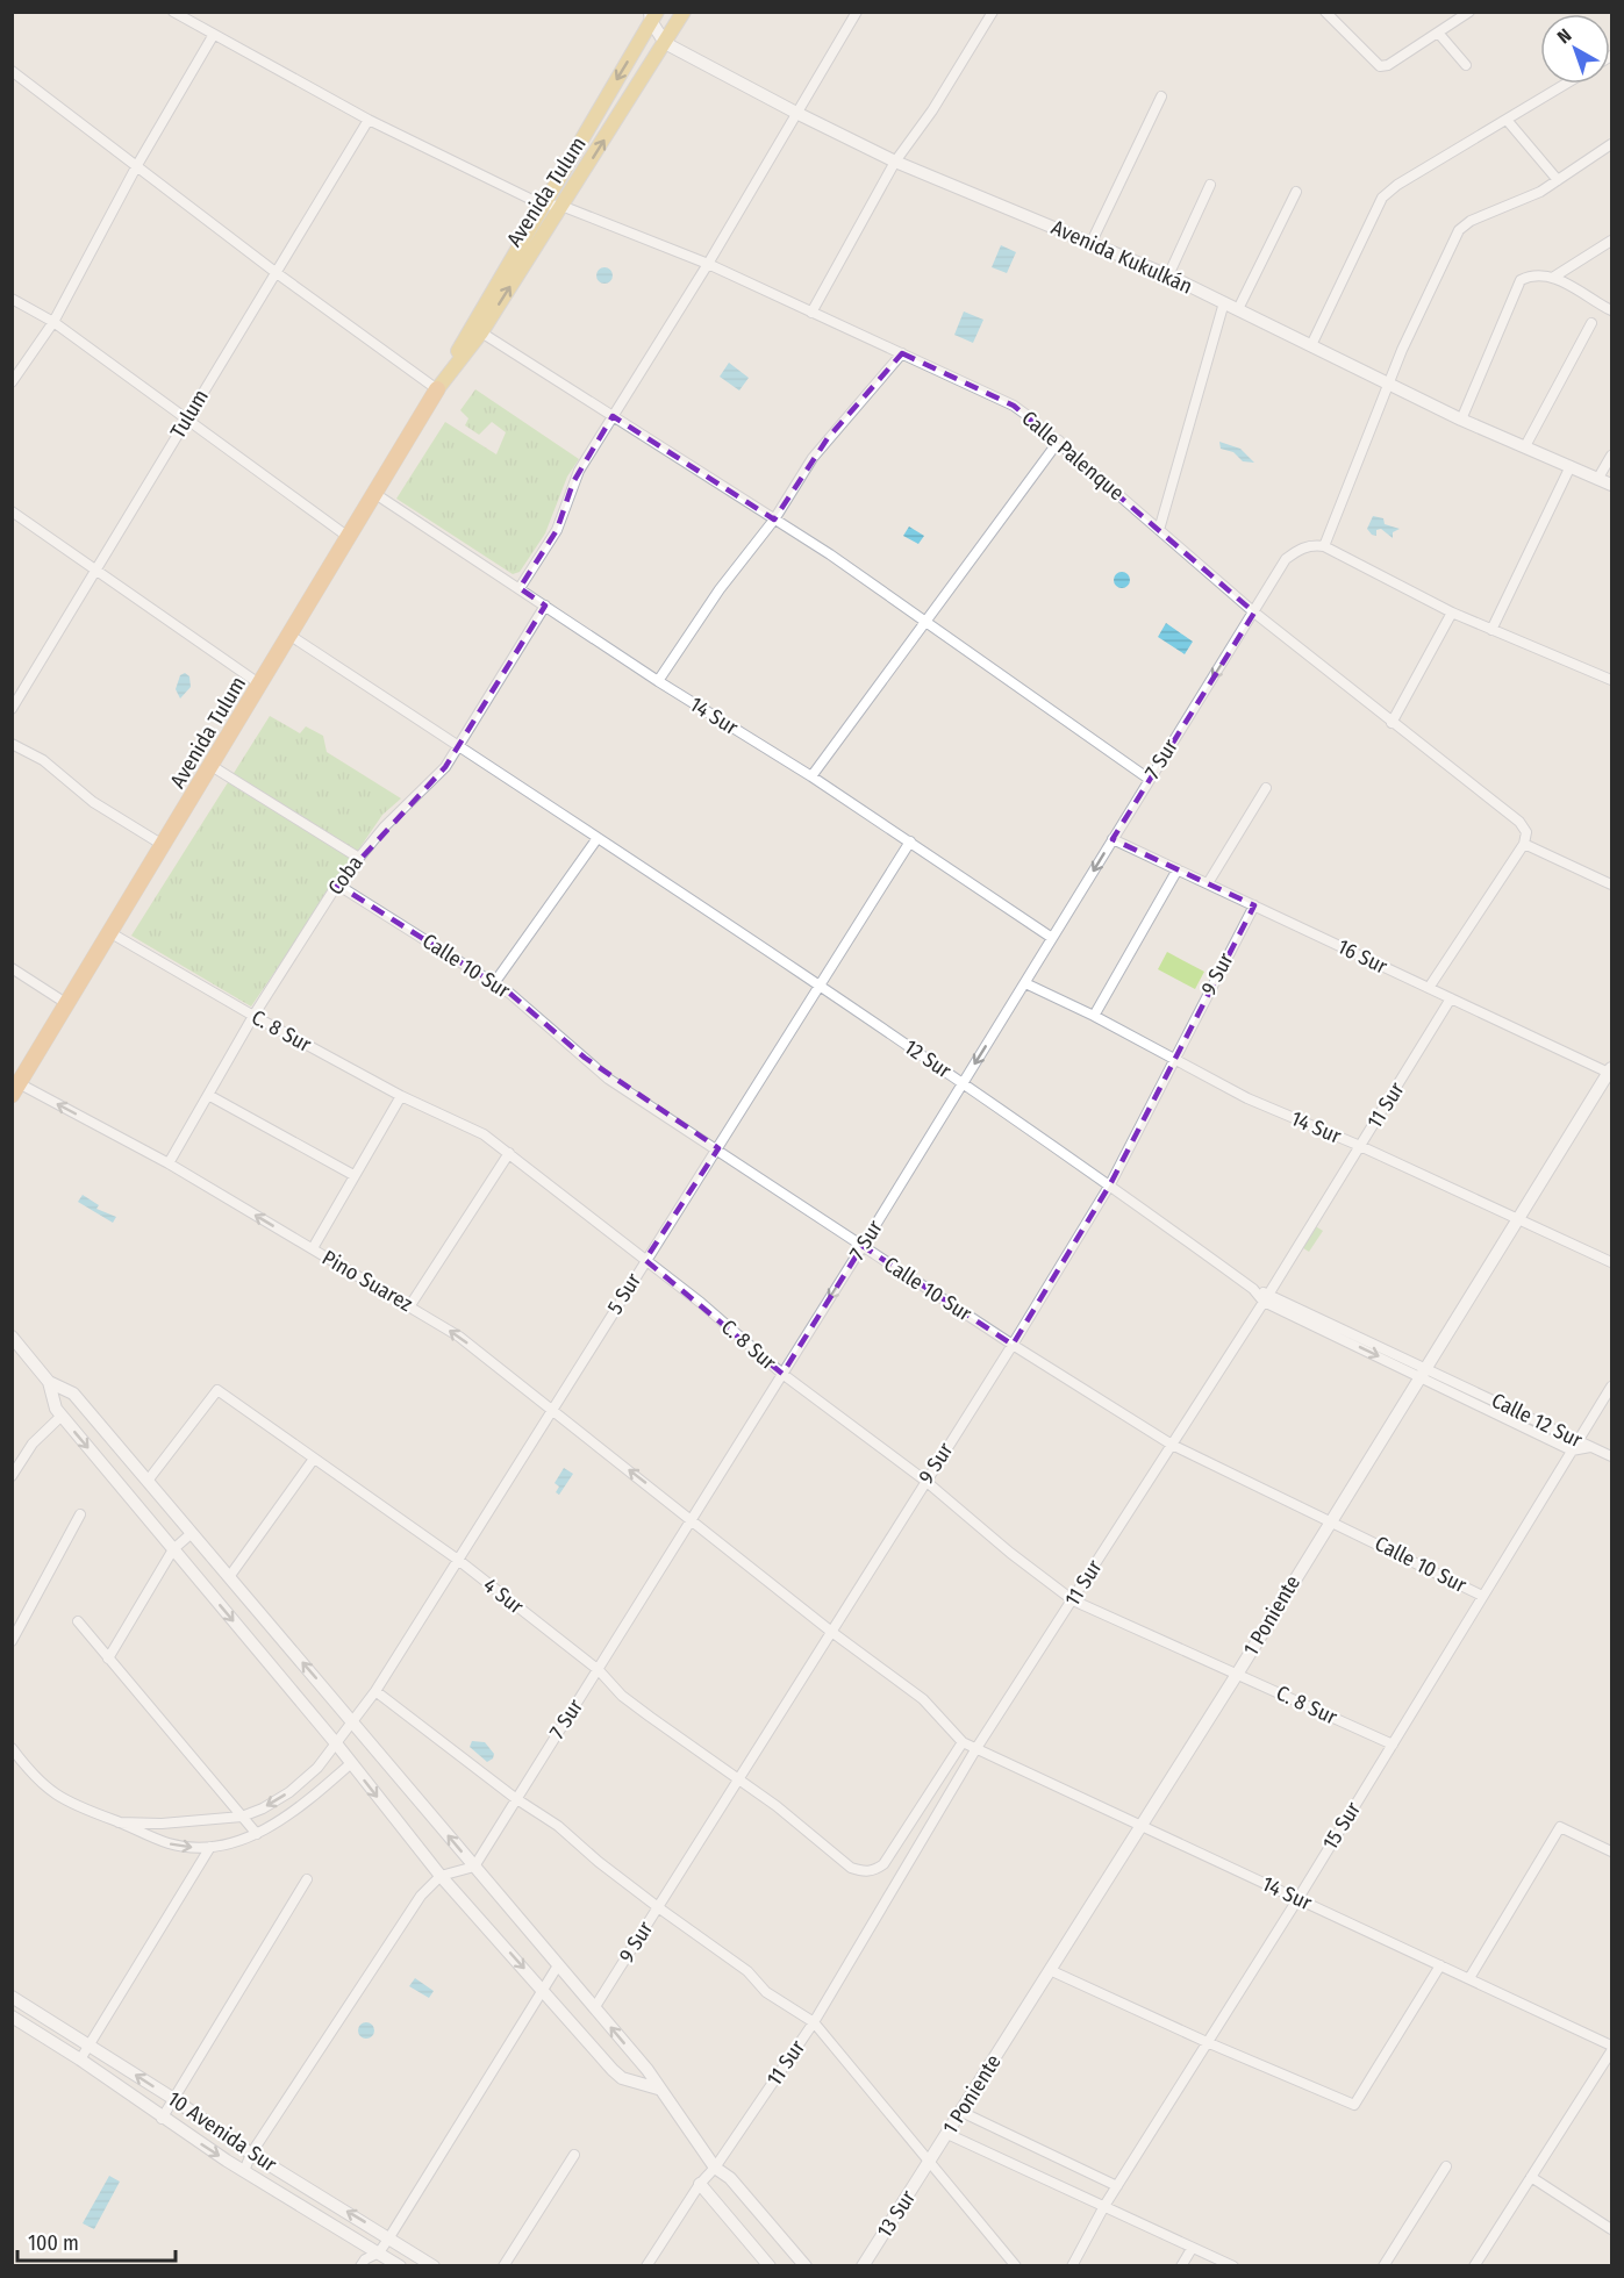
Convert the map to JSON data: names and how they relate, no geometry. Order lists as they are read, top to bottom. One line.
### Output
{"streets":{"highway":["Avenida Tulum"],"street":["Avenida Kukulkán","Tulum","Calle Palenque","14 Sur","7 Sur","Coba","16 Sur","Calle 10 Sur","9 Sur","C. 8 Sur","12 Sur","11 Sur","Pino Suarez","5 Sur","Calle 12 Sur","4 Sur","1 Poniente","15 Sur","10 Avenida Sur","13 Sur"]},"crossings":[["Avenida Tulum","Avenida Kukulkán"],["Avenida Tulum","Calle Palenque"],["Avenida Tulum","14 Sur"],["Avenida Tulum","C. 8 Sur"],["Avenida Tulum","12 Sur"],["Avenida Tulum","Pino Suarez"],["Calle Palenque","7 Sur"],["14 Sur","7 Sur"],["14 Sur","Coba"],["14 Sur","9 Sur"],["14 Sur","11 Sur"],["14 Sur","Pino Suarez"],["14 Sur","5 Sur"],["14 Sur","4 Sur"],["14 Sur","1 Poniente"],["14 Sur","15 Sur"],["7 Sur","16 Sur"],["7 Sur","Calle 10 Sur"],["7 Sur","C. 8 Sur"],["7 Sur","12 Sur"],["7 Sur","Pino Suarez"],["7 Sur","4 Sur"],["Coba","Calle 10 Sur"],["Coba","C. 8 Sur"],["Coba","12 Sur"],["Coba","Pino Suarez"],["16 Sur","9 Sur"],["16 Sur","11 Sur"],["16 Sur","1 Poniente"],["Calle 10 Sur","9 Sur"],["Calle 10 Sur","11 Sur"],["Calle 10 Sur","5 Sur"],["Calle 10 Sur","1 Poniente"],["Calle 10 Sur","15 Sur"],["9 Sur","C. 8 Sur"],["9 Sur","12 Sur"],["9 Sur","Pino Suarez"],["9 Sur","4 Sur"],["C. 8 Sur","11 Sur"],["C. 8 Sur","5 Sur"],["C. 8 Sur","1 Poniente"],["C. 8 Sur","15 Sur"],["12 Sur","5 Sur"],["12 Sur","Calle 12 Sur"],["11 Sur","Calle 12 Sur"],["Pino Suarez","5 Sur"],["Pino Suarez","4 Sur"],["5 Sur","4 Sur"],["Calle 12 Sur","1 Poniente"],["Calle 12 Sur","15 Sur"],["1 Poniente","13 Sur"]],"one_way":["7 Sur","Pino Suarez"],"scale_bar":"100 m","north":"top left"}
